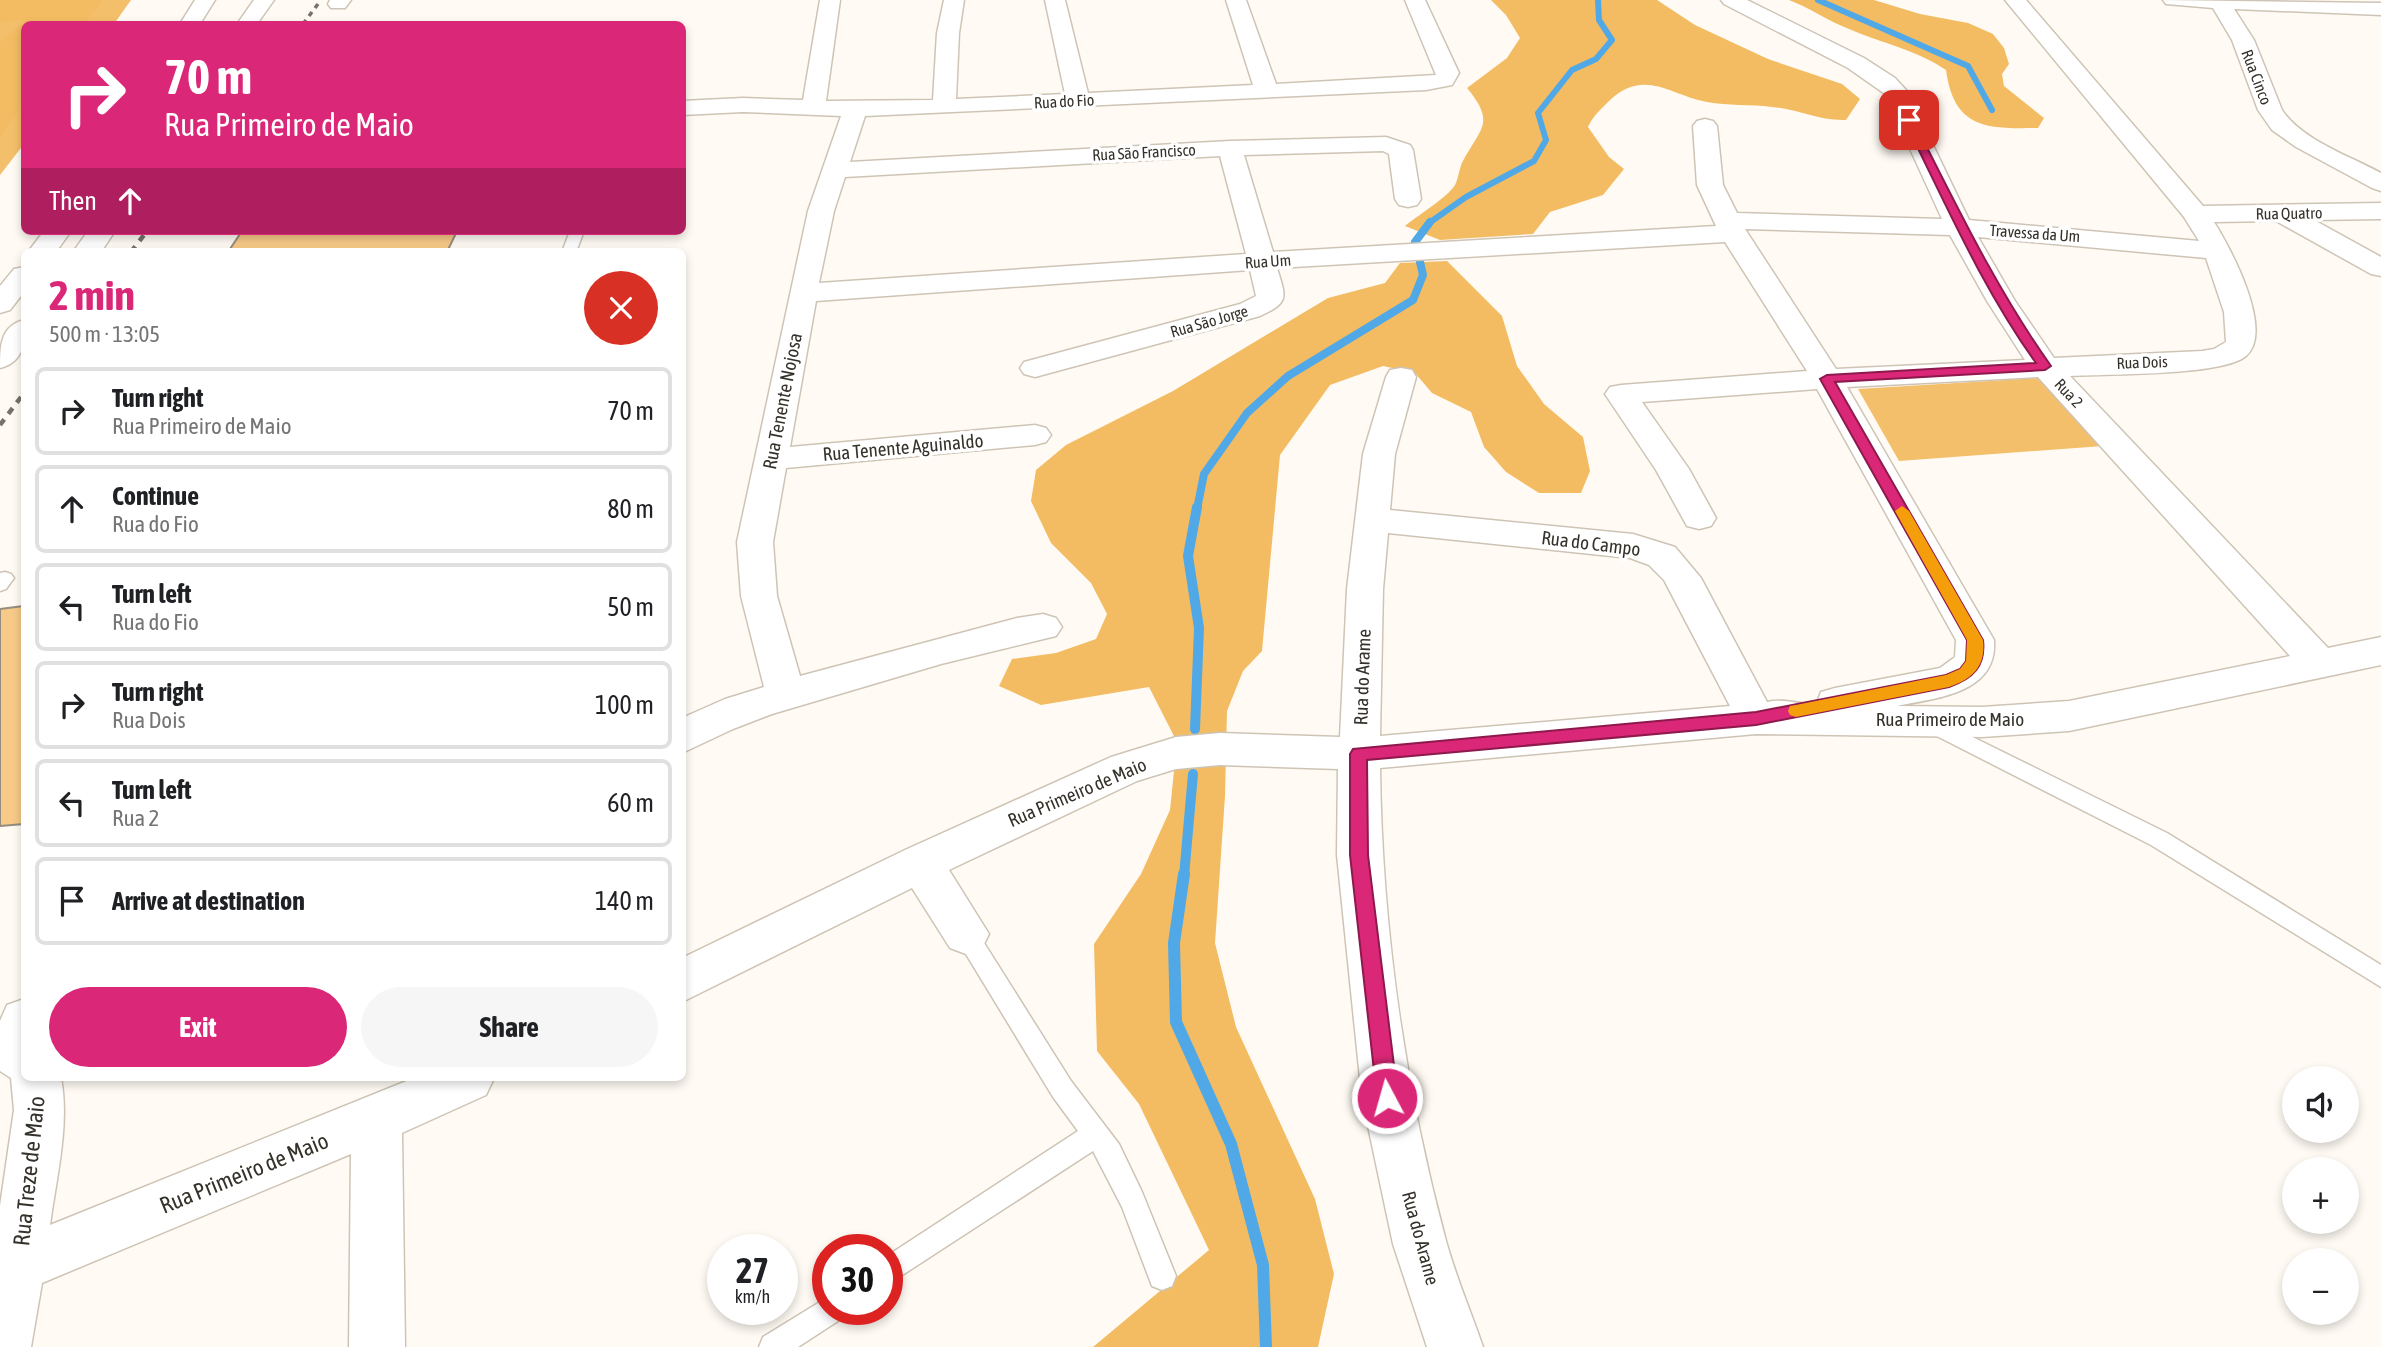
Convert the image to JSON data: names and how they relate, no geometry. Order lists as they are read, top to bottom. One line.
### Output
{"streets":{"main road":["Rua Cinco","Rua do Fio","Rua São Francisco","Rua Quatro","Travessa da Um","Rua Um","Rua São Jorge","Rua Dois","Rua 2","Rua Tenente Nojosa","Rua Tenente Aguinaldo","Rua do Campo","Rua do Arame","Rua Primeiro de Maio","Rua Treze de Maio"]},"crossings":[["Rua do Fio","Rua São Francisco"],["Rua do Fio","Rua Tenente Nojosa"],["Rua São Francisco","Rua São Jorge"],["Rua São Francisco","Rua Tenente Nojosa"],["Rua Quatro","Rua Dois"],["Travessa da Um","Rua Um"],["Travessa da Um","Rua Dois"],["Travessa da Um","Rua 2"],["Rua Um","Rua São Jorge"],["Rua Um","Rua Tenente Nojosa"],["Rua Dois","Rua 2"],["Rua 2","Rua Primeiro de Maio"],["Rua Tenente Nojosa","Rua Tenente Aguinaldo"],["Rua do Campo","Rua do Arame"],["Rua do Campo","Rua Primeiro de Maio"],["Rua do Arame","Rua Primeiro de Maio"],["Rua Primeiro de Maio","Rua Treze de Maio"]],"page":{"turn":["70 m","Rua Primeiro de Maio"],"then":"Then","heading":["2 min","500 m · 13:05"],"list":[{"name":"Turn right","note":"Rua Primeiro de Maio","value":"70 m"},{"name":"Continue","note":"Rua do Fio","value":"80 m"},{"name":"Turn left","note":"Rua do Fio","value":"50 m"},{"name":"Turn right","note":"Rua Dois","value":"100 m"},{"name":"Turn left","note":"Rua 2","value":"60 m"},{"name":"Arrive at destination","value":"140 m"}],"buttons":["Exit","Share"],"map_buttons":["+","−"],"speed":"27 km/h","limit":"30"}}
